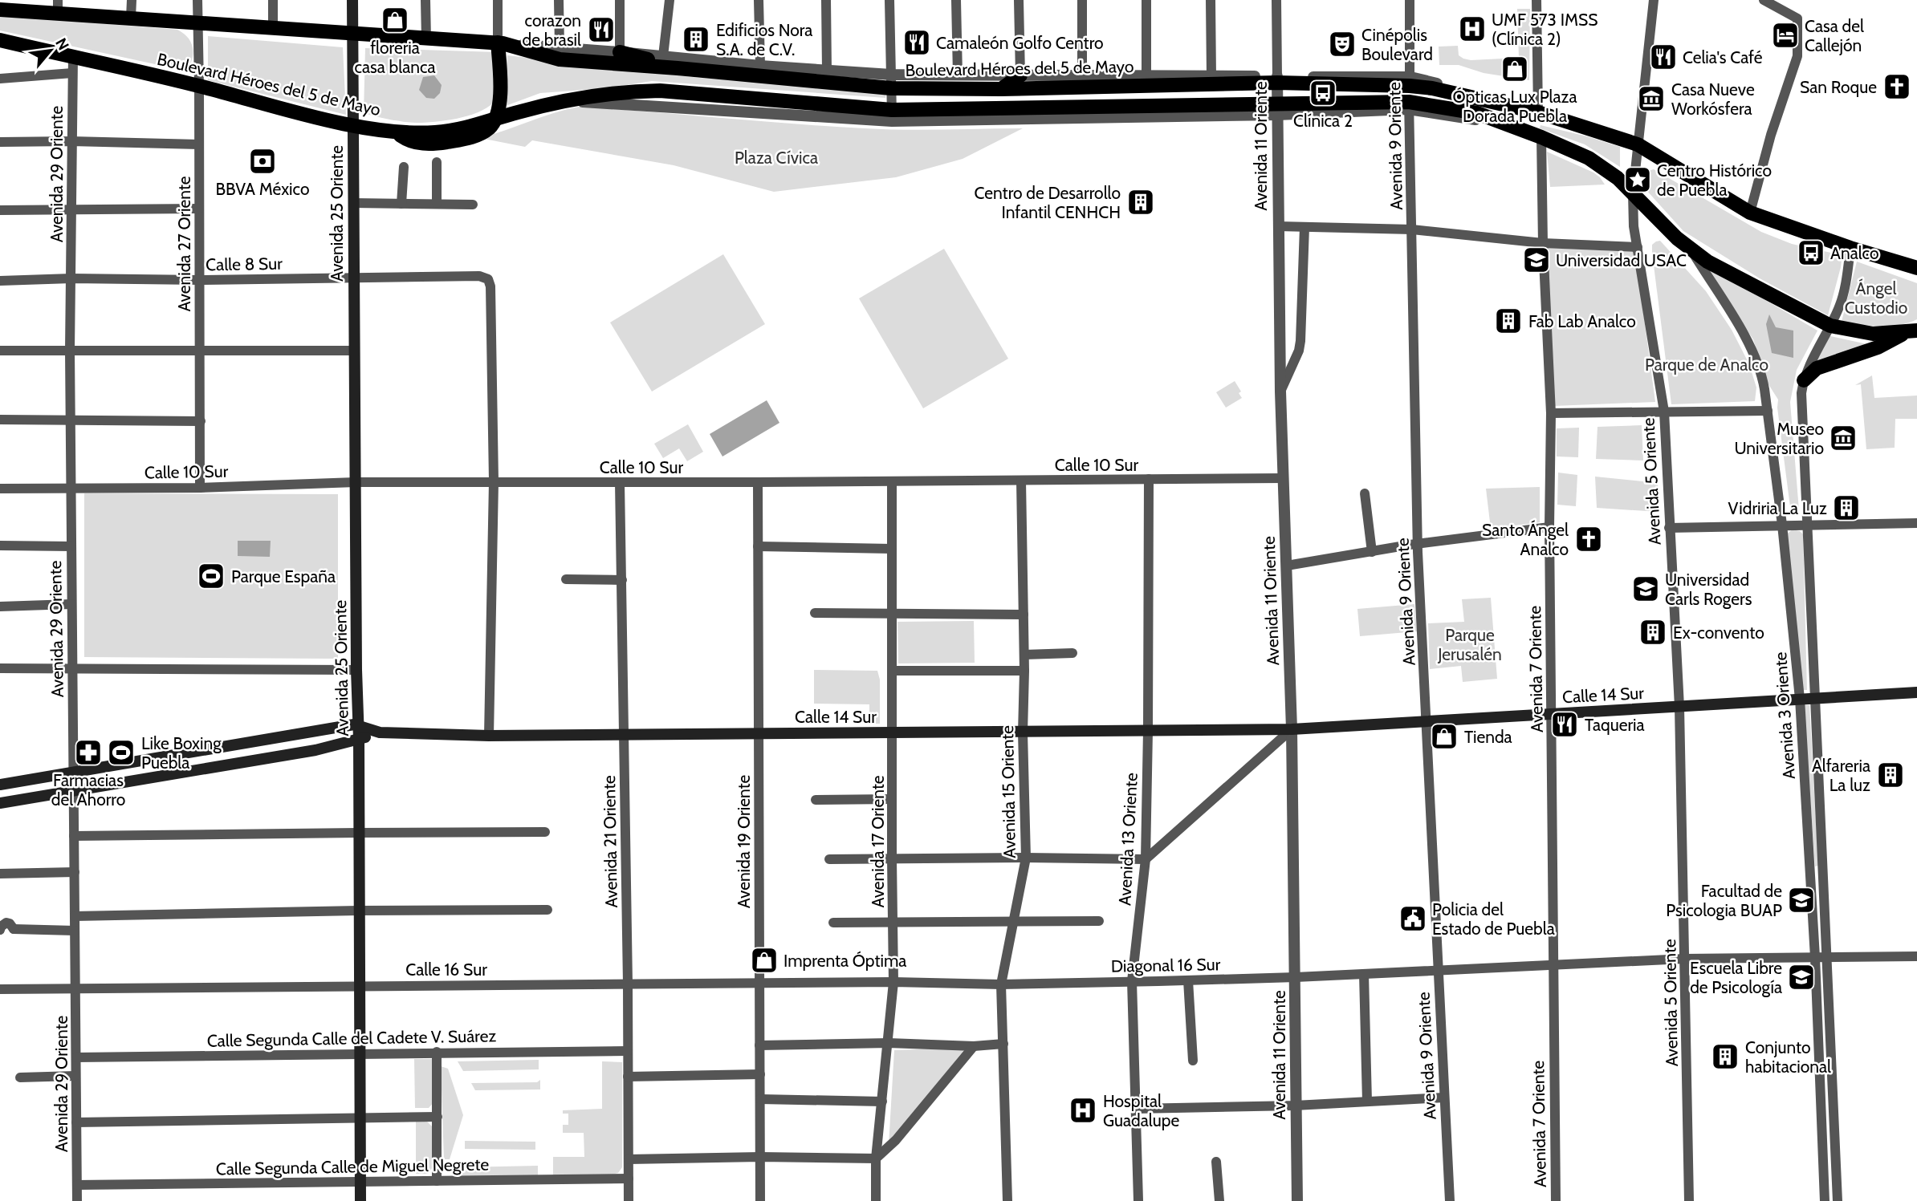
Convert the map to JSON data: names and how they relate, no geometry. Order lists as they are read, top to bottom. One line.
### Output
{"streets":{"main road":["Boulevard Héroes del 5 de Mayo","Avenida 25 Oriente","Calle 14 Sur"],"street":["Avenida 11 Oriente","Avenida 9 Oriente","Avenida 29 Oriente","Avenida 27 Oriente","Calle 8 Sur","Calle 10 Sur","Avenida 5 Oriente","Avenida 7 Oriente","Avenida 3 Oriente","Avenida 15 Oriente","Avenida 13 Oriente","Avenida 21 Oriente","Avenida 19 Oriente","Avenida 17 Oriente","Diagonal 16 Sur","Calle 16 Sur","Calle Segunda Calle del Cadete V. Suárez","Calle Segunda Calle de Miguel Negrete"]},"crossings":[["Boulevard Héroes del 5 de Mayo","Avenida 11 Oriente"],["Boulevard Héroes del 5 de Mayo","Avenida 9 Oriente"],["Boulevard Héroes del 5 de Mayo","Avenida 29 Oriente"],["Boulevard Héroes del 5 de Mayo","Avenida 25 Oriente"],["Boulevard Héroes del 5 de Mayo","Avenida 27 Oriente"],["Boulevard Héroes del 5 de Mayo","Avenida 5 Oriente"],["Boulevard Héroes del 5 de Mayo","Avenida 3 Oriente"],["Avenida 11 Oriente","Calle 10 Sur"],["Avenida 11 Oriente","Calle 14 Sur"],["Avenida 11 Oriente","Diagonal 16 Sur"],["Avenida 9 Oriente","Calle 14 Sur"],["Avenida 9 Oriente","Diagonal 16 Sur"],["Avenida 29 Oriente","Calle 8 Sur"],["Avenida 29 Oriente","Calle 10 Sur"],["Avenida 29 Oriente","Calle 14 Sur"],["Avenida 29 Oriente","Calle 16 Sur"],["Avenida 29 Oriente","Calle Segunda Calle del Cadete V. Suárez"],["Avenida 29 Oriente","Calle Segunda Calle de Miguel Negrete"],["Avenida 25 Oriente","Calle 8 Sur"],["Avenida 25 Oriente","Calle 10 Sur"],["Avenida 25 Oriente","Calle 14 Sur"],["Avenida 25 Oriente","Calle 16 Sur"],["Avenida 25 Oriente","Calle Segunda Calle del Cadete V. Suárez"],["Avenida 25 Oriente","Calle Segunda Calle de Miguel Negrete"],["Avenida 27 Oriente","Calle 8 Sur"],["Avenida 27 Oriente","Calle 10 Sur"],["Calle 8 Sur","Calle 10 Sur"],["Calle 10 Sur","Avenida 15 Oriente"],["Calle 10 Sur","Avenida 13 Oriente"],["Calle 10 Sur","Avenida 21 Oriente"],["Calle 10 Sur","Avenida 19 Oriente"],["Calle 10 Sur","Avenida 17 Oriente"],["Avenida 5 Oriente","Calle 14 Sur"],["Avenida 5 Oriente","Diagonal 16 Sur"],["Avenida 7 Oriente","Calle 14 Sur"],["Avenida 7 Oriente","Diagonal 16 Sur"],["Calle 14 Sur","Avenida 3 Oriente"],["Calle 14 Sur","Avenida 15 Oriente"],["Calle 14 Sur","Avenida 13 Oriente"],["Calle 14 Sur","Avenida 21 Oriente"],["Calle 14 Sur","Avenida 19 Oriente"],["Calle 14 Sur","Avenida 17 Oriente"],["Avenida 3 Oriente","Diagonal 16 Sur"],["Avenida 15 Oriente","Diagonal 16 Sur"],["Avenida 13 Oriente","Diagonal 16 Sur"],["Avenida 21 Oriente","Calle 16 Sur"],["Avenida 21 Oriente","Calle Segunda Calle del Cadete V. Suárez"],["Avenida 21 Oriente","Calle Segunda Calle de Miguel Negrete"],["Avenida 19 Oriente","Calle 16 Sur"],["Avenida 17 Oriente","Diagonal 16 Sur"],["Avenida 17 Oriente","Calle 16 Sur"],["Diagonal 16 Sur","Calle 16 Sur"]],"parks":["Plaza Cívica","Ángel Custodio","Parque de Analco","Parque Jerusalén"],"places":{"shop":["floreria casa blanca","Ópticas Lux Plaza Dorada Puebla","Tienda","Imprenta Óptima"],"hospital":["UMF 573 IMSS (Clínica 2)","Hospital Guadalupe"],"restaurant":["corazon de brasil","Camaleón Golfo Centro","Celia's Café","Taqueria"],"hotel":["Casa del Callejón"],"building":["Edificios Nora S.A. de C.V.","Centro de Desarrollo Infantil CENHCH","Fab Lab Analco","Vidriria La Luz","Ex-convento","Alfareria La luz","Conjunto habitacional"],"theatre":["Cinépolis Boulevard"],"church":["San Roque","Santo Ángel Analco"],"bus stop":["Clínica 2","Analco"],"museum":["Casa Nueve Workósfera","Museo Universitario"],"bank":["BBVA México"],"place":["Centro Histórico de Puebla"],"school or university":["Universidad USAC","Universidad Carls Rogers","Facultad de Psicologia BUAP","Escuela Libre de Psicología"],"sports":["Parque España","Like Boxing Puebla"],"pharmacy":["Farmacias del Ahorro"],"public building":["Policia del Estado de Puebla"]},"north":"top right"}
